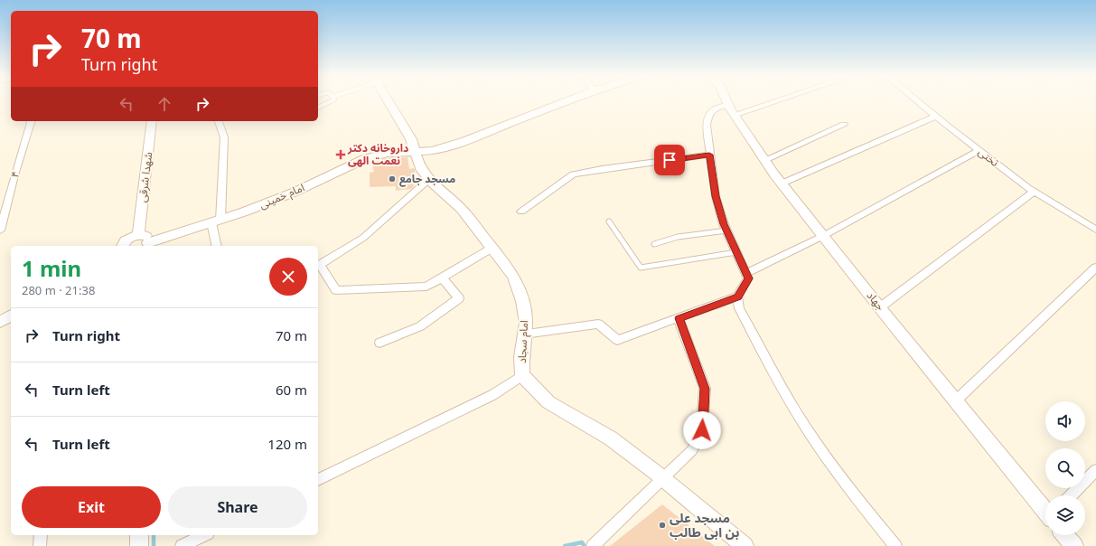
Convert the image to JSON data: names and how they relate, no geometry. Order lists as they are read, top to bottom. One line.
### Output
{"streets":{"street":["تختی","۴","شهدا شرقی","امام خمینی","جهاد","امام سجاد"]},"crossings":[["امام خمینی","امام سجاد"]],"places":{"health":["داروخانه دکتر نعمت الهی"],"other":["مسجد جامع","مسجد علی بن ابی طالب"]},"page":{"turn":["70 m","Turn right"],"heading":["1 min","280 m · 21:38"],"list":[{"name":"Turn right","value":"70 m"},{"name":"Turn left","value":"60 m"},{"name":"Turn left","value":"120 m"}],"buttons":["Exit","Share"]}}
